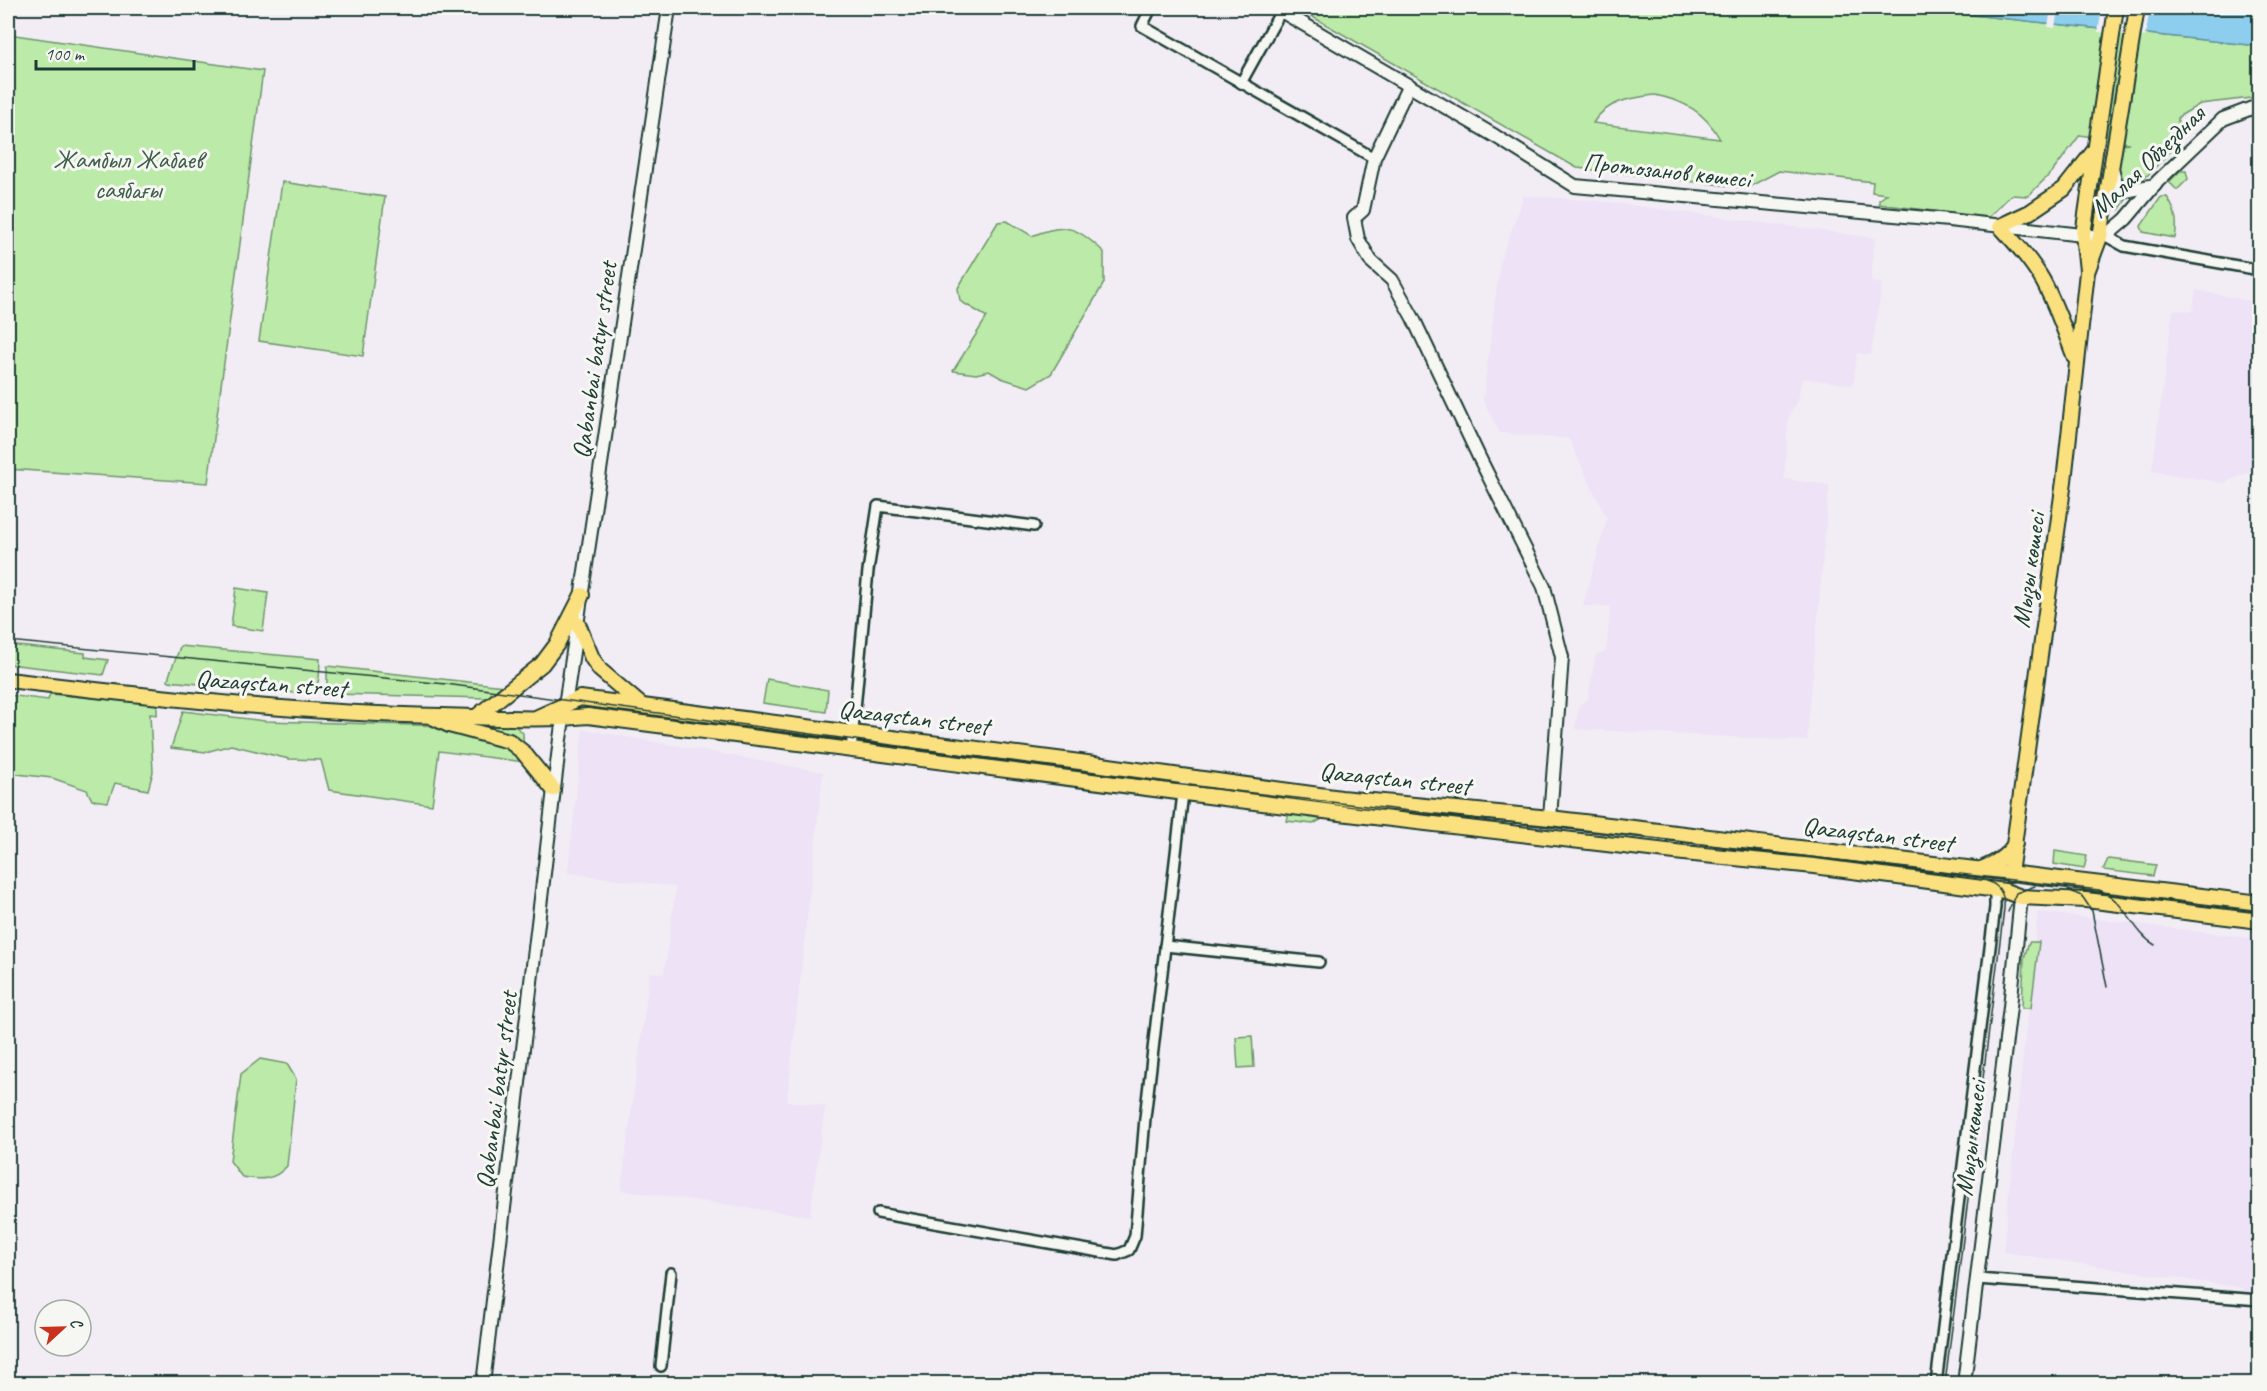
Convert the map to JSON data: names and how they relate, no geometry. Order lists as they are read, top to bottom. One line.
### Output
{"streets":{"main road":["Мызы көшесі","Qazaqstan street"],"street":["Малая Объездная","Протозанов көшесі","Qabanbai batyr street"]},"crossings":[["Малая Объездная","Протозанов көшесі"],["Qabanbai batyr street","Qazaqstan street"],["Мызы көшесі","Qazaqstan street"]],"parks":["Жамбыл Жабаев саябағы"],"scale_bar":"100 m","north":"right"}
